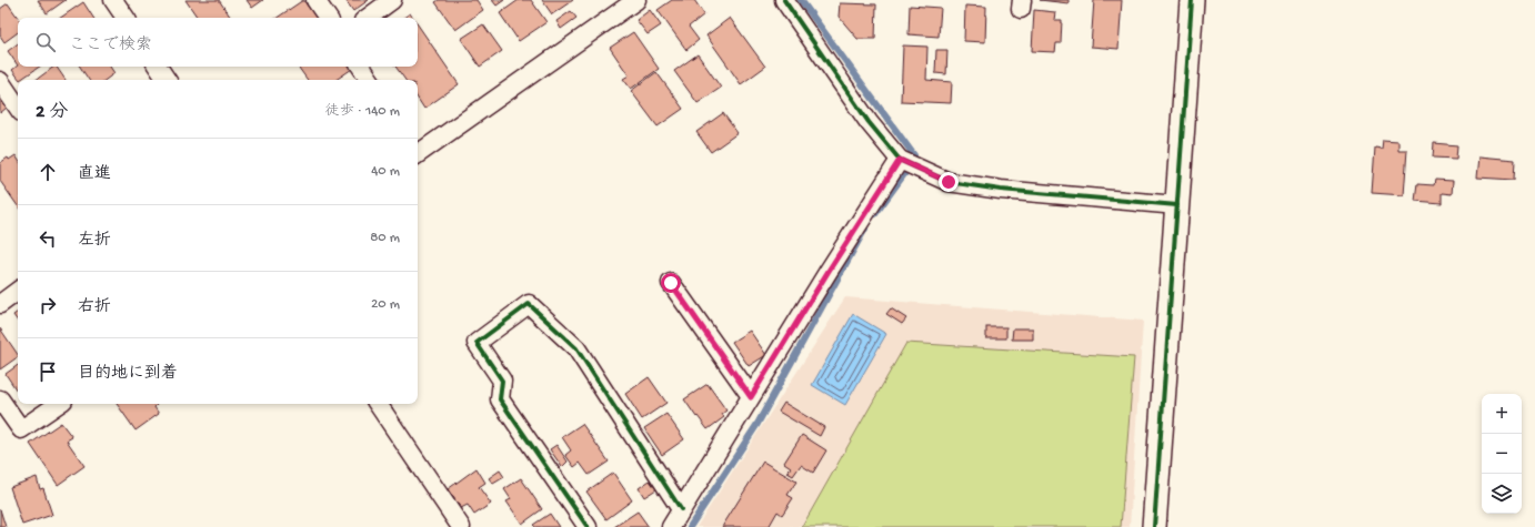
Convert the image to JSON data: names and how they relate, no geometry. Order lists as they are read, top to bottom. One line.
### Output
{"page":{"search":"ここで検索","heading":["2 分","徒歩 · 140 m"],"list":[["直進","40 m"],["左折","80 m"],["右折","20 m"],"目的地に到着"],"map_buttons":["+","−"]}}
